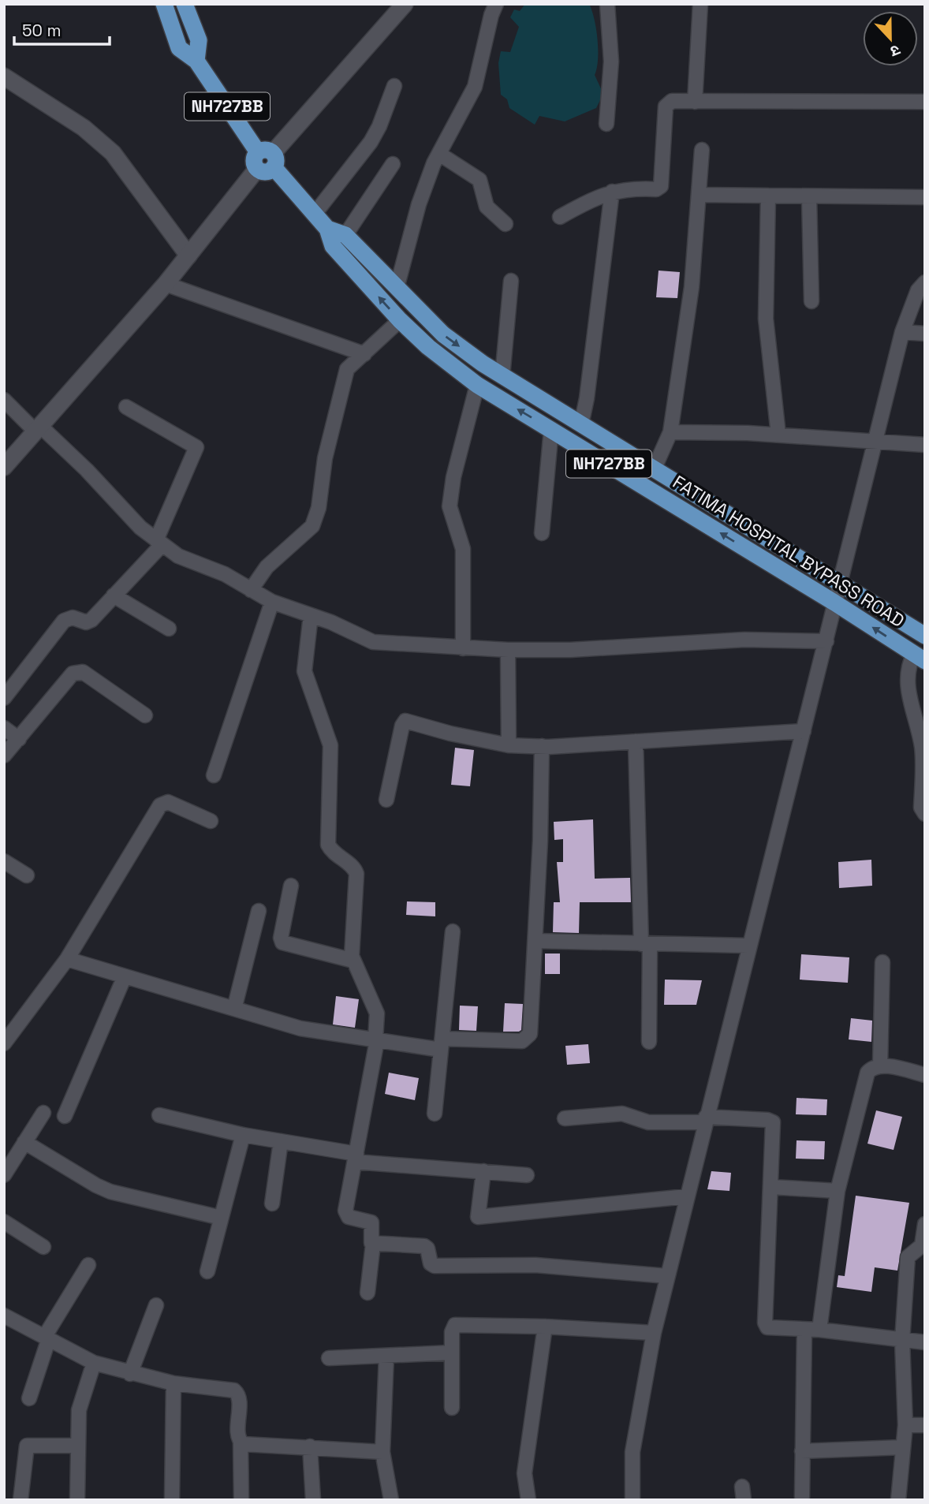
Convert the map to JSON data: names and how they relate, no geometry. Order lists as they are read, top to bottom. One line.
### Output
{"streets":{"highway":["NH727BB","FATIMA HOSPITAL BYPASS ROAD"]},"scale_bar":"50 m","north":"bottom"}
